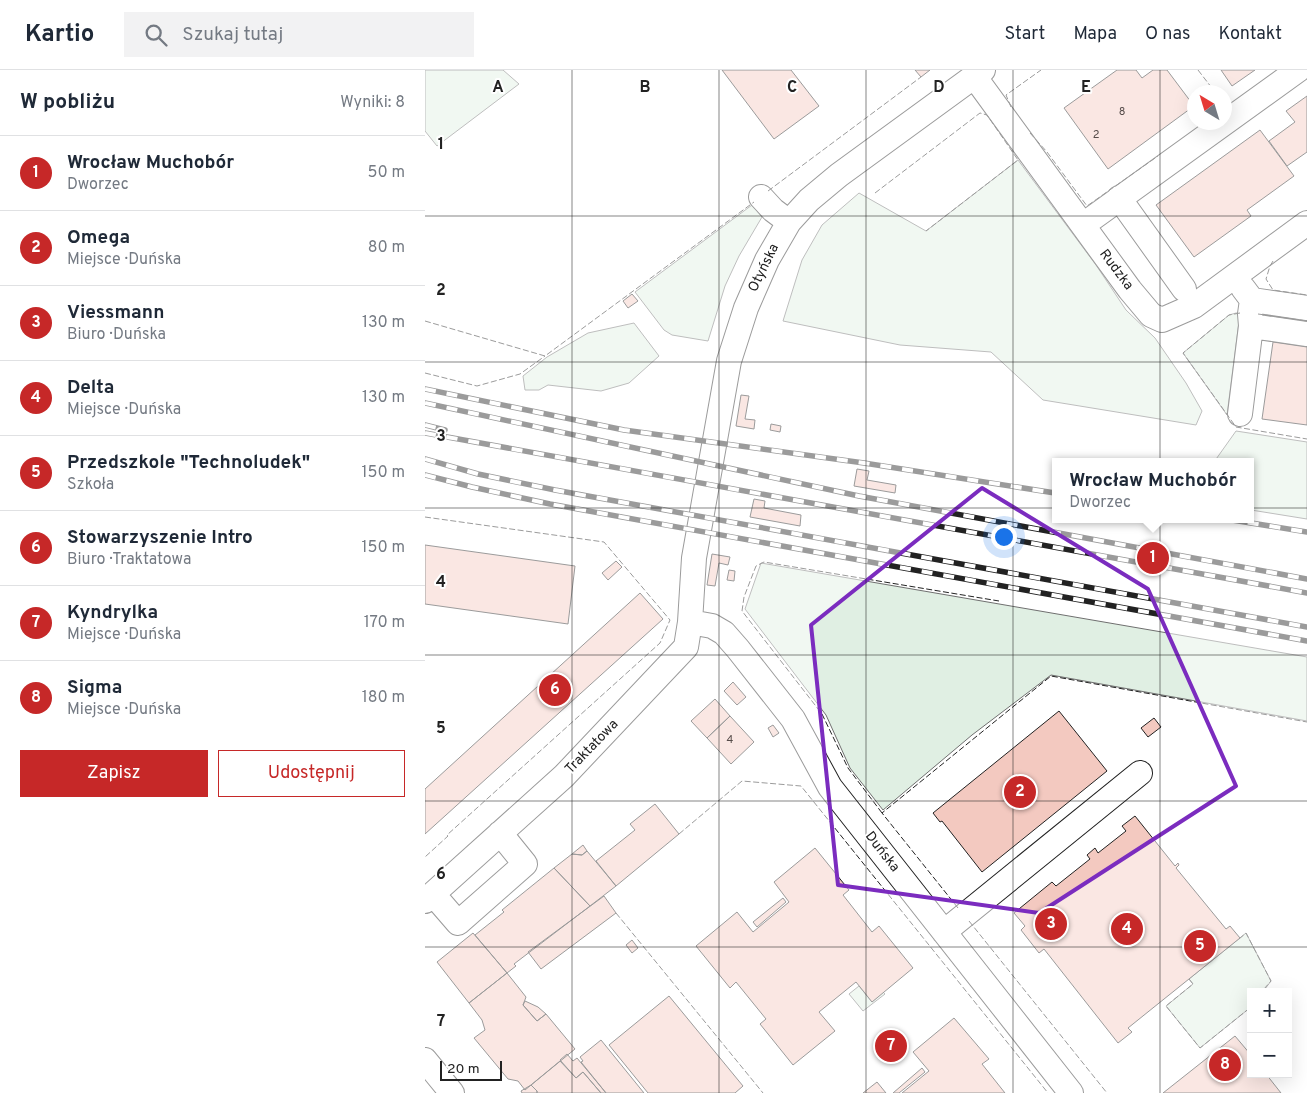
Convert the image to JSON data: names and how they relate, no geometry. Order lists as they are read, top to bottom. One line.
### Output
{"streets":{"street":["Otyńska","Rudzka","Traktatowa","Duńska"]},"crossings":[["Otyńska","Rudzka"],["Otyńska","Traktatowa"],["Traktatowa","Duńska"]],"house_numbers":["8","2","4"],"scale_bar":"20 m","north":"top left","page":{"header":"Kartio","search":"Szukaj tutaj","nav":["Start","Mapa","O nas","Kontakt"],"heading":["W pobliżu","Wyniki: 8"],"list":[{"mark":"1","name":"Wrocław Muchobór","note":"Dworzec","value":"50 m"},{"mark":"2","name":"Omega","note":"Miejsce · Duńska","value":"80 m"},{"mark":"3","name":"Viessmann","note":"Biuro · Duńska","value":"130 m"},{"mark":"4","name":"Delta","note":"Miejsce · Duńska","value":"130 m"},{"mark":"5","name":"Przedszkole \"Technoludek\"","note":"Szkoła","value":"150 m"},{"mark":"6","name":"Stowarzyszenie Intro","note":"Biuro · Traktatowa","value":"150 m"},{"mark":"7","name":"Kyndrylka","note":"Miejsce · Duńska","value":"170 m"},{"mark":"8","name":"Sigma","note":"Miejsce · Duńska","value":"180 m"}],"popup":["Wrocław Muchobór","Dworzec"],"pins":["1","6","2","3","4","5","7","8"],"buttons":["Zapisz","Udostępnij"],"map_buttons":["+","−"],"scale":"20 m"},"grid":{"columns":["A","B","C","D","E"],"rows":["1","2","3","4","5","6","7"]}}
